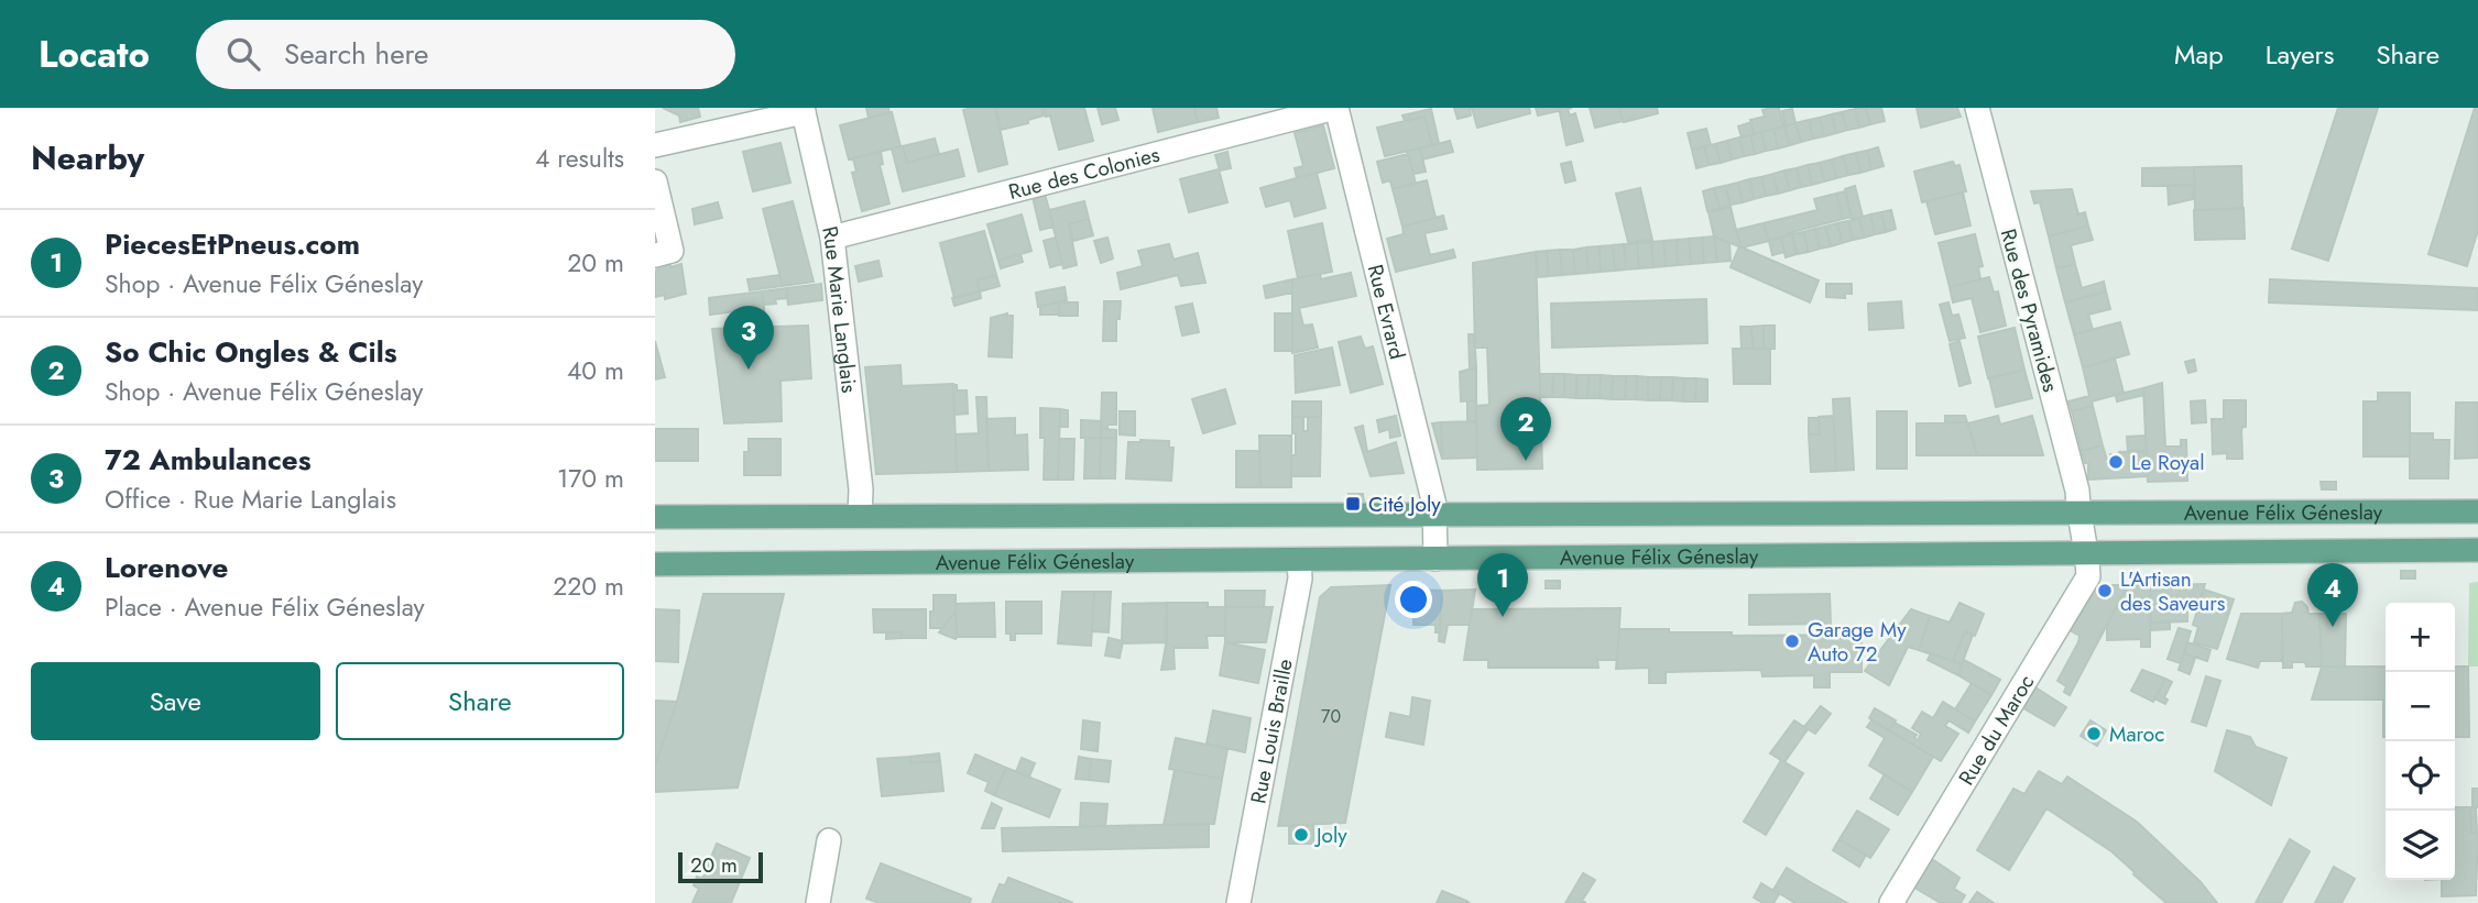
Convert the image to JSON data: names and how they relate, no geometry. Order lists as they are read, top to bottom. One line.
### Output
{"streets":{"main road":["Avenue Félix Géneslay"],"street":["Rue des Colonies","Rue des Pyramides","Rue Marie Langlais","Rue Evrard","Rue du Maroc","Rue Louis Braille"]},"crossings":[["Rue des Colonies","Rue Marie Langlais"],["Rue des Colonies","Rue Evrard"],["Rue des Pyramides","Avenue Félix Géneslay"],["Rue des Pyramides","Rue du Maroc"],["Rue Marie Langlais","Avenue Félix Géneslay"],["Rue Evrard","Avenue Félix Géneslay"],["Avenue Félix Géneslay","Rue du Maroc"],["Avenue Félix Géneslay","Rue Louis Braille"]],"places":{"other":["Le Royal","L'Artisan des Saveurs","Garage My Auto 72","Maroc","Joly"],"transit":["Cité Joly"]},"house_numbers":["70"],"scale_bar":"20 m","page":{"header":"Locato","search":"Search here","nav":["Map","Layers","Share"],"heading":["Nearby","4 results"],"list":[{"mark":"1","name":"PiecesEtPneus.com","note":"Shop · Avenue Félix Géneslay","value":"20 m"},{"mark":"2","name":"So Chic Ongles & Cils","note":"Shop · Avenue Félix Géneslay","value":"40 m"},{"mark":"3","name":"72 Ambulances","note":"Office · Rue Marie Langlais","value":"170 m"},{"mark":"4","name":"Lorenove","note":"Place · Avenue Félix Géneslay","value":"220 m"}],"pins":["3","2","1","4"],"map_buttons":["+","−"],"buttons":["Save","Share"],"scale":"20 m"}}
